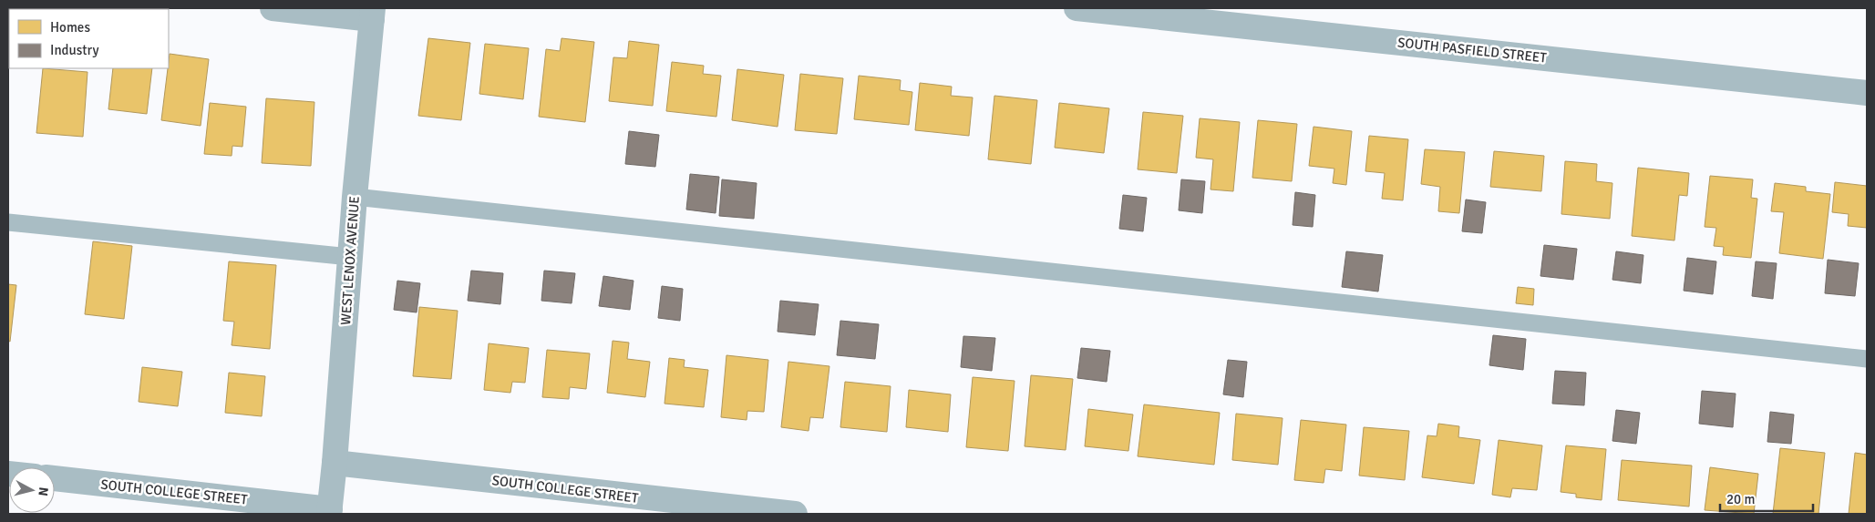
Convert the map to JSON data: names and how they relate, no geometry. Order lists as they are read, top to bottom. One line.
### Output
{"streets":{"street":["SOUTH PASFIELD STREET","WEST LENOX AVENUE","SOUTH COLLEGE STREET"]},"crossings":[["WEST LENOX AVENUE","SOUTH COLLEGE STREET"]],"legend":["Homes","Industry"],"scale_bar":"20 m","north":"right"}
